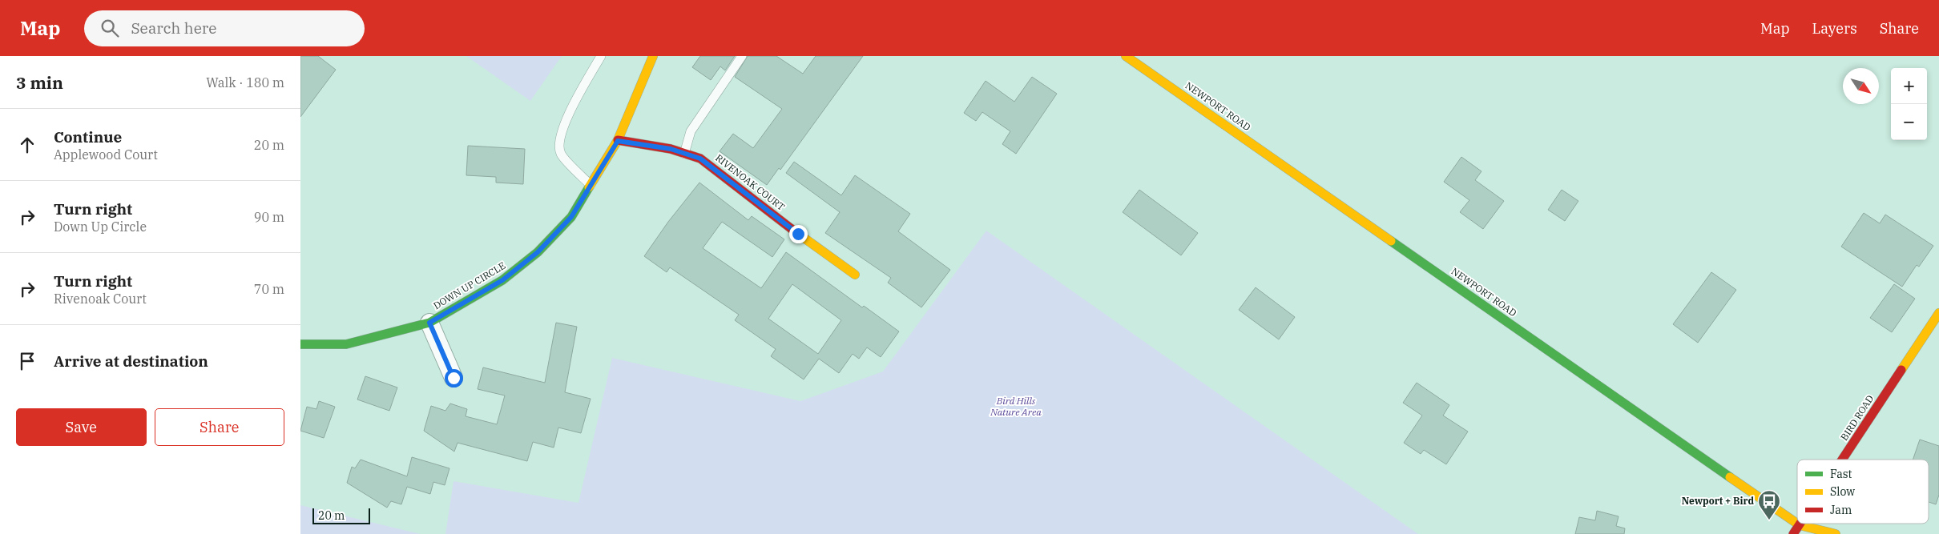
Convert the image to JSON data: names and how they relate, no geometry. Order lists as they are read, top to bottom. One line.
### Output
{"streets":{"street":["NEWPORT ROAD","RIVENOAK COURT","DOWN UP CIRCLE","BIRD ROAD"]},"crossings":[["NEWPORT ROAD","BIRD ROAD"],["RIVENOAK COURT","DOWN UP CIRCLE"]],"parks":["Bird Hills Nature Area"],"places":{"bus stop":["Newport + Bird"]},"legend":["Fast","Slow","Jam"],"scale_bar":"20 m","north":"bottom right","page":{"header":"Map","search":"Search here","nav":["Map","Layers","Share"],"heading":["3 min","Walk · 180 m"],"map_buttons":["+","−"],"list":[["Continue","Applewood Court","20 m"],["Turn right","Down Up Circle","90 m"],["Turn right","Rivenoak Court","70 m"],"Arrive at destination"],"buttons":["Save","Share"],"scale":"20 m"}}
